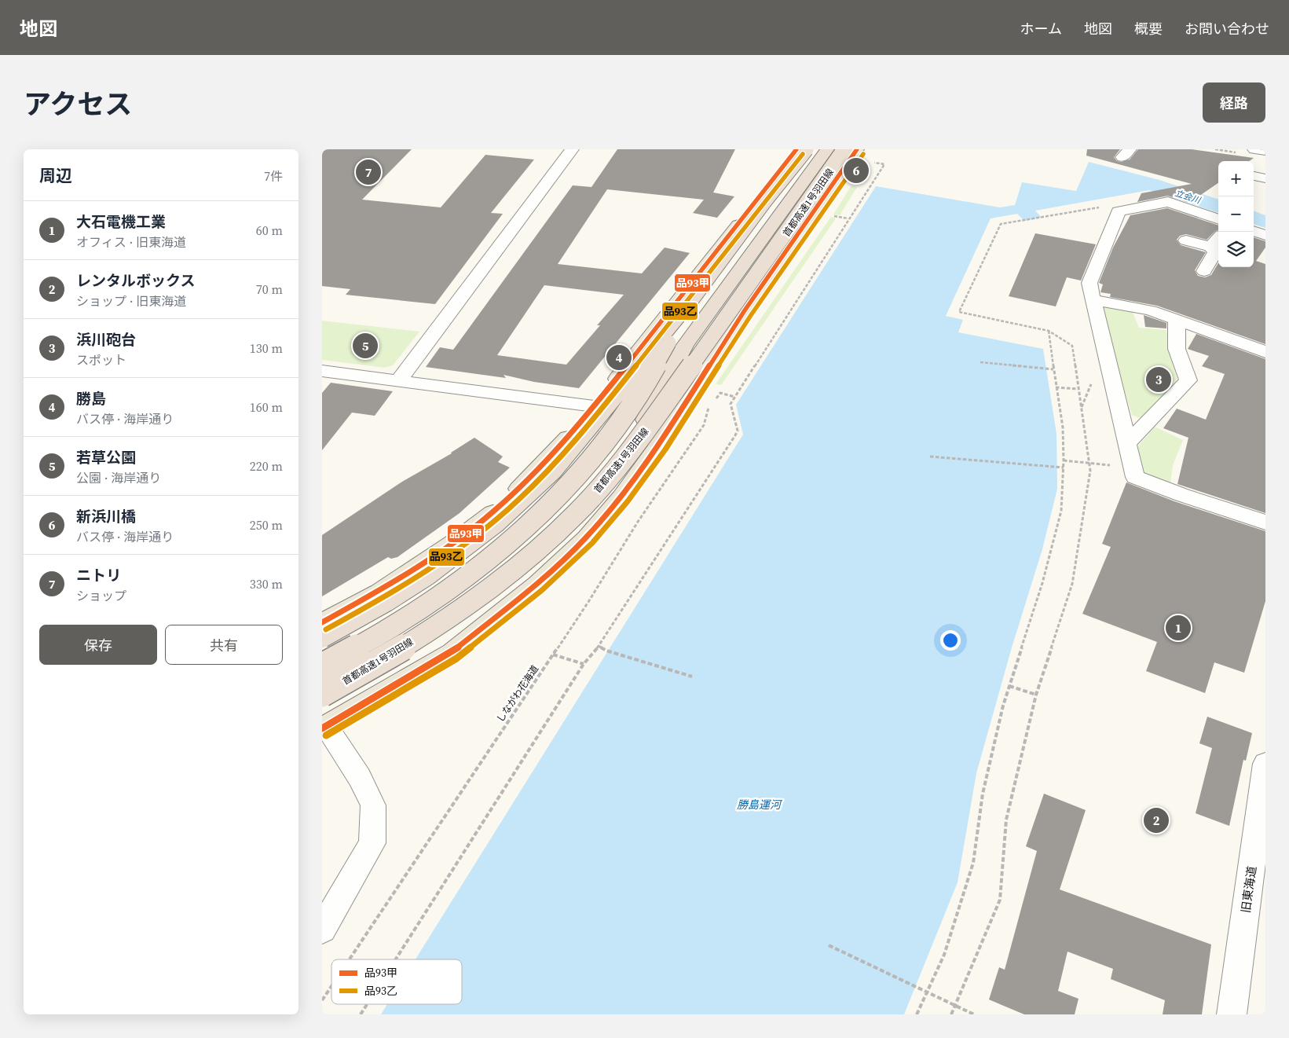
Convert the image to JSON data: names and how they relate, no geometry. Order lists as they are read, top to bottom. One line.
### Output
{"streets":{"highway":["首都高速1号羽田線"],"street":["旧東海道"],"path":["しながわ花海道"]},"water":["立会川","勝島運河"],"lines":["transit line 品93甲","transit line 品93乙"],"legend":["品93甲","品93乙"],"page":{"header":"地図","nav":["ホーム","地図","概要","お問い合わせ"],"title":"アクセス","buttons":["経路",["保存","共有"]],"heading":["周辺","7件"],"pins":["6","7","5","4","3","1","2"],"map_buttons":["+","−"],"list":[{"mark":"1","name":"大石電機工業","note":"オフィス · 旧東海道","value":"60 m"},{"mark":"2","name":"レンタルボックス","note":"ショップ · 旧東海道","value":"70 m"},{"mark":"3","name":"浜川砲台","note":"スポット","value":"130 m"},{"mark":"4","name":"勝島","note":"バス停 · 海岸通り","value":"160 m"},{"mark":"5","name":"若草公園","note":"公園 · 海岸通り","value":"220 m"},{"mark":"6","name":"新浜川橋","note":"バス停 · 海岸通り","value":"250 m"},{"mark":"7","name":"ニトリ","note":"ショップ","value":"330 m"}]}}
